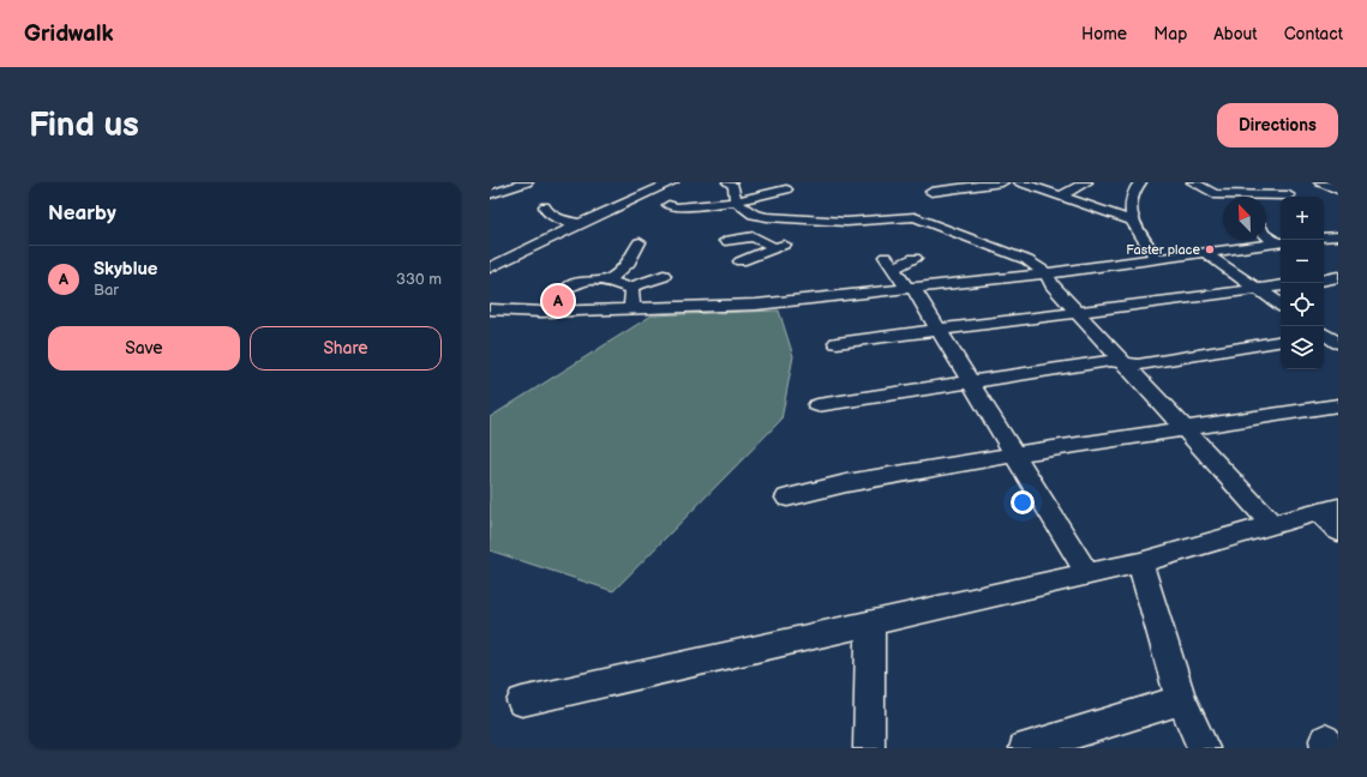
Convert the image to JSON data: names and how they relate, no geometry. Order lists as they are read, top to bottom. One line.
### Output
{"places":["Faster place"],"north":"top left","page":{"header":"Gridwalk","nav":["Home","Map","About","Contact"],"buttons":["Directions",["Save","Share"]],"title":"Find us","heading":"Nearby","map_buttons":["+","−"],"list":[{"mark":"A","name":"Skyblue","note":"Bar","value":"330 m"}],"pins":"A"}}
